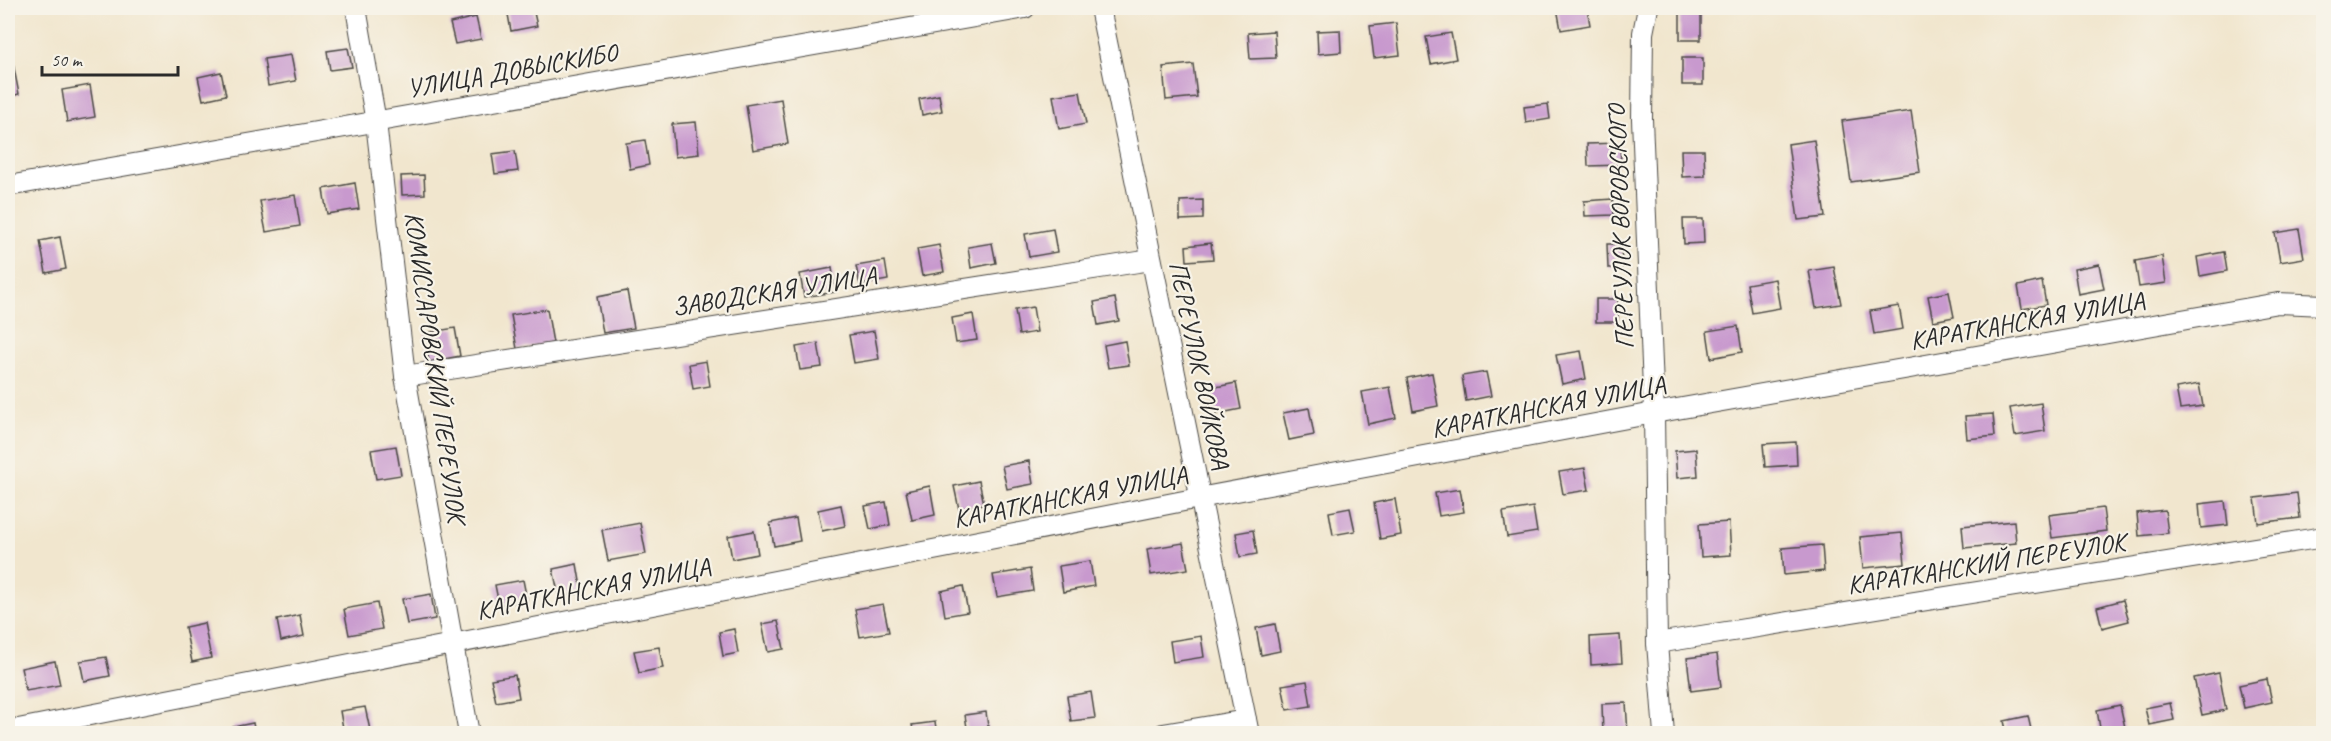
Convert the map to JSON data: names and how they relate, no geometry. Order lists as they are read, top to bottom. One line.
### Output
{"streets":{"street":["УЛИЦА ДОВЫСКИБО","ПЕРЕУЛОК ВОРОВСКОГО","ЗАВОДСКАЯ УЛИЦА","КАРАТКАНСКАЯ УЛИЦА","ПЕРЕУЛОК ВОЙКОВА","КОМИССАРОВСКИЙ ПЕРЕУЛОК","КАРАТКАНСКИЙ ПЕРЕУЛОК"]},"crossings":[["УЛИЦА ДОВЫСКИБО","КОМИССАРОВСКИЙ ПЕРЕУЛОК"],["ПЕРЕУЛОК ВОРОВСКОГО","КАРАТКАНСКАЯ УЛИЦА"],["ПЕРЕУЛОК ВОРОВСКОГО","КАРАТКАНСКИЙ ПЕРЕУЛОК"],["ЗАВОДСКАЯ УЛИЦА","ПЕРЕУЛОК ВОЙКОВА"],["ЗАВОДСКАЯ УЛИЦА","КОМИССАРОВСКИЙ ПЕРЕУЛОК"],["КАРАТКАНСКАЯ УЛИЦА","ПЕРЕУЛОК ВОЙКОВА"],["КАРАТКАНСКАЯ УЛИЦА","КОМИССАРОВСКИЙ ПЕРЕУЛОК"]],"scale_bar":"50 m"}
